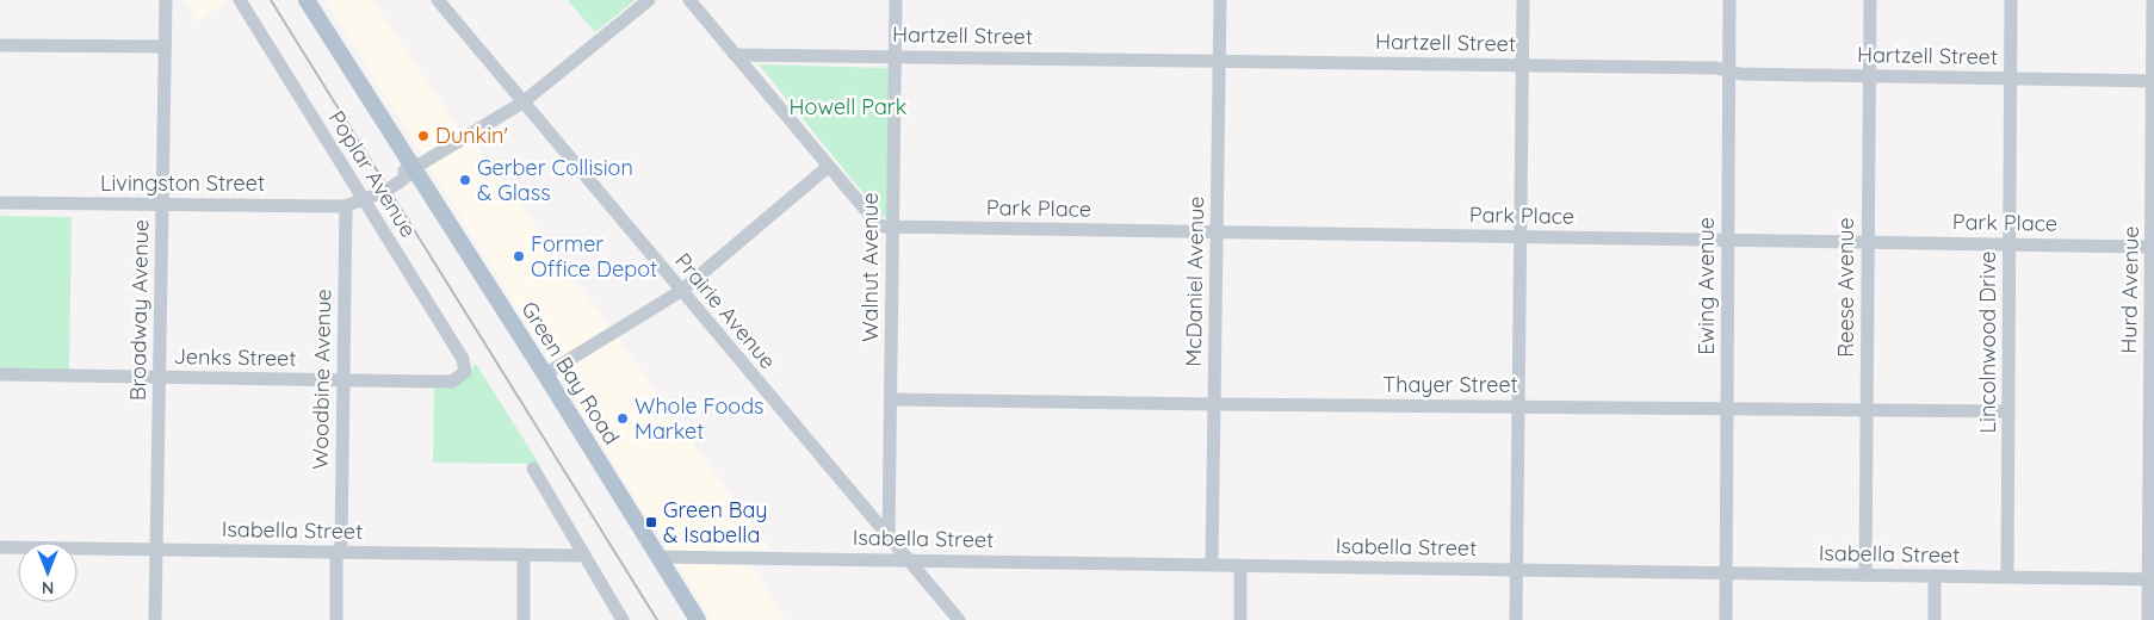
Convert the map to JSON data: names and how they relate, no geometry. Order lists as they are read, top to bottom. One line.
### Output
{"streets":{"main road":["Green Bay Road"],"street":["Hartzell Street","Poplar Avenue","Livingston Street","Park Place","Walnut Avenue","McDaniel Avenue","Ewing Avenue","Reese Avenue","Hurd Avenue","Broadway Avenue","Prairie Avenue","Lincolnwood Drive","Jenks Street","Woodbine Avenue","Thayer Street","Isabella Street"]},"crossings":[["Hartzell Street","Walnut Avenue"],["Hartzell Street","McDaniel Avenue"],["Hartzell Street","Ewing Avenue"],["Hartzell Street","Reese Avenue"],["Hartzell Street","Hurd Avenue"],["Hartzell Street","Lincolnwood Drive"],["Poplar Avenue","Livingston Street"],["Poplar Avenue","Jenks Street"],["Livingston Street","Broadway Avenue"],["Livingston Street","Prairie Avenue"],["Livingston Street","Green Bay Road"],["Livingston Street","Woodbine Avenue"],["Park Place","Walnut Avenue"],["Park Place","McDaniel Avenue"],["Park Place","Ewing Avenue"],["Park Place","Reese Avenue"],["Park Place","Hurd Avenue"],["Park Place","Lincolnwood Drive"],["Walnut Avenue","Prairie Avenue"],["Walnut Avenue","Thayer Street"],["Walnut Avenue","Isabella Street"],["McDaniel Avenue","Thayer Street"],["McDaniel Avenue","Isabella Street"],["Ewing Avenue","Thayer Street"],["Ewing Avenue","Isabella Street"],["Reese Avenue","Thayer Street"],["Reese Avenue","Isabella Street"],["Hurd Avenue","Isabella Street"],["Broadway Avenue","Jenks Street"],["Broadway Avenue","Isabella Street"],["Prairie Avenue","Isabella Street"],["Lincolnwood Drive","Thayer Street"],["Lincolnwood Drive","Isabella Street"],["Jenks Street","Woodbine Avenue"],["Green Bay Road","Isabella Street"],["Woodbine Avenue","Isabella Street"]],"parks":["Howell Park"],"places":{"other":["Dunkin'","Gerber Collision & Glass","Former Office Depot","Whole Foods Market"],"transit":["Green Bay & Isabella"]},"north":"bottom"}
